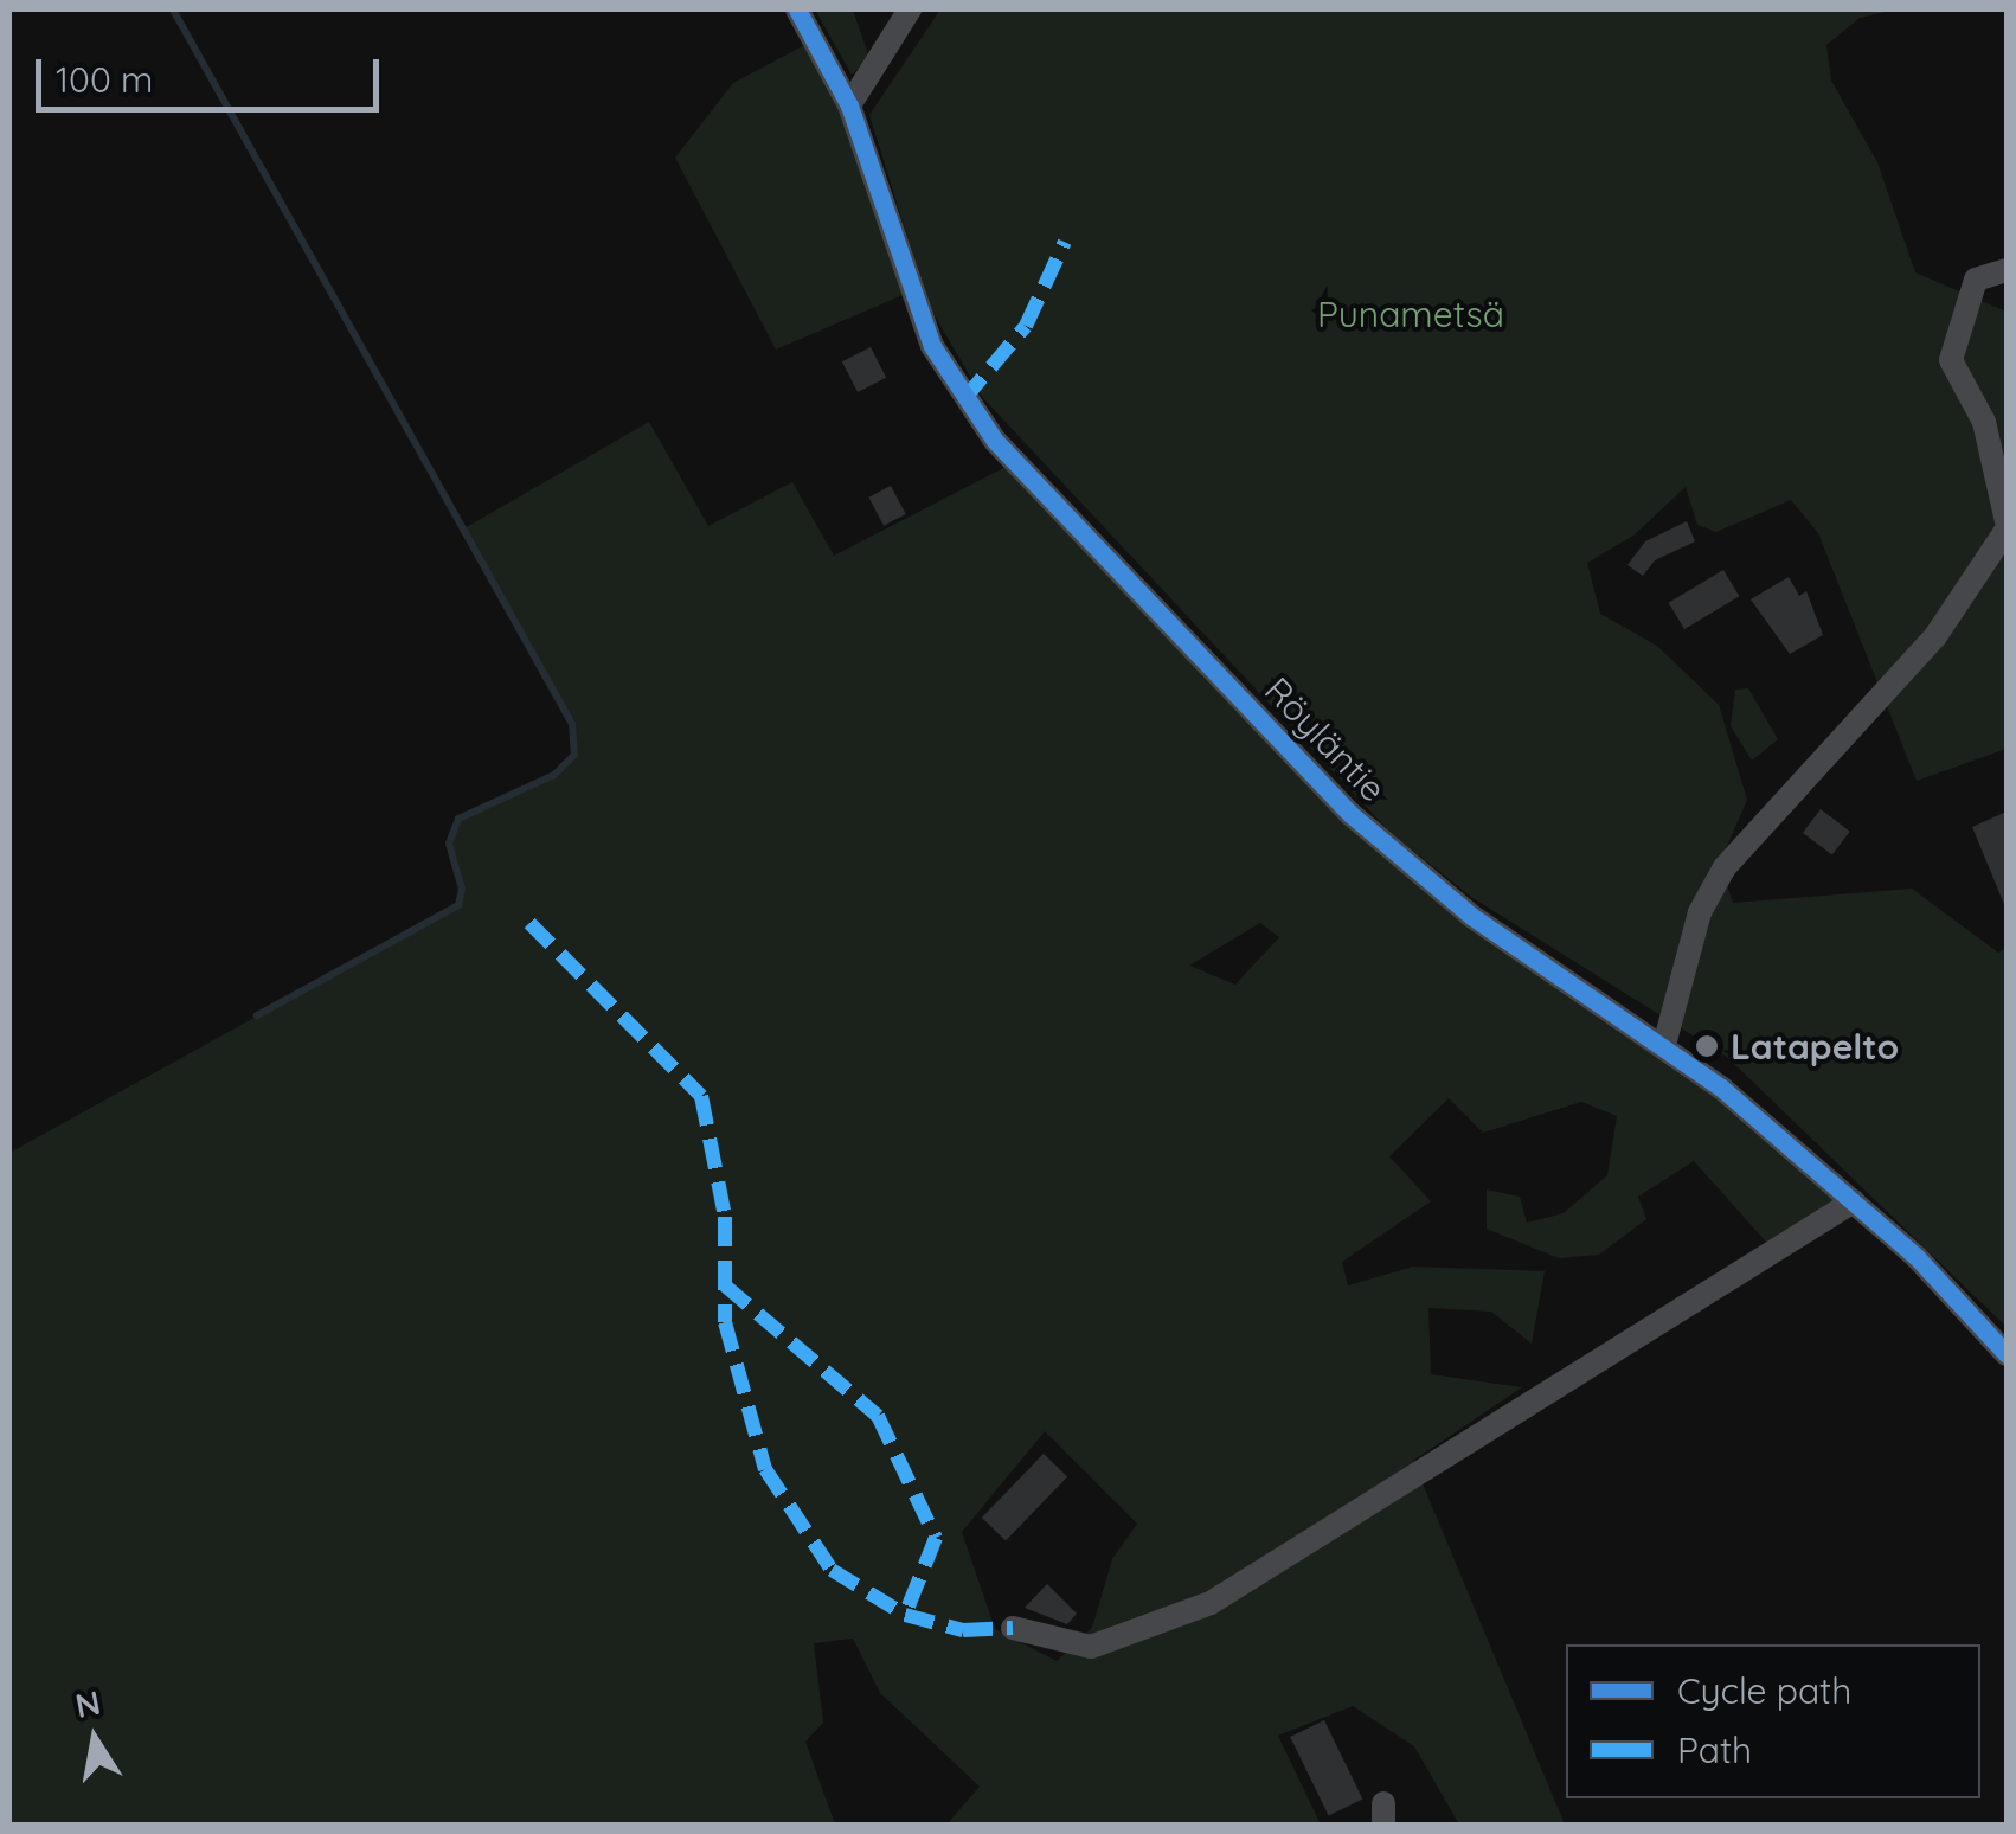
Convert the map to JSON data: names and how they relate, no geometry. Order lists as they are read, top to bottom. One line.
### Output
{"streets":{"street":["Röyläntie"]},"parks":["Punametsä"],"places":["Latapelto"],"legend":["Cycle path","Path"],"scale_bar":"100 m","north":"top"}
